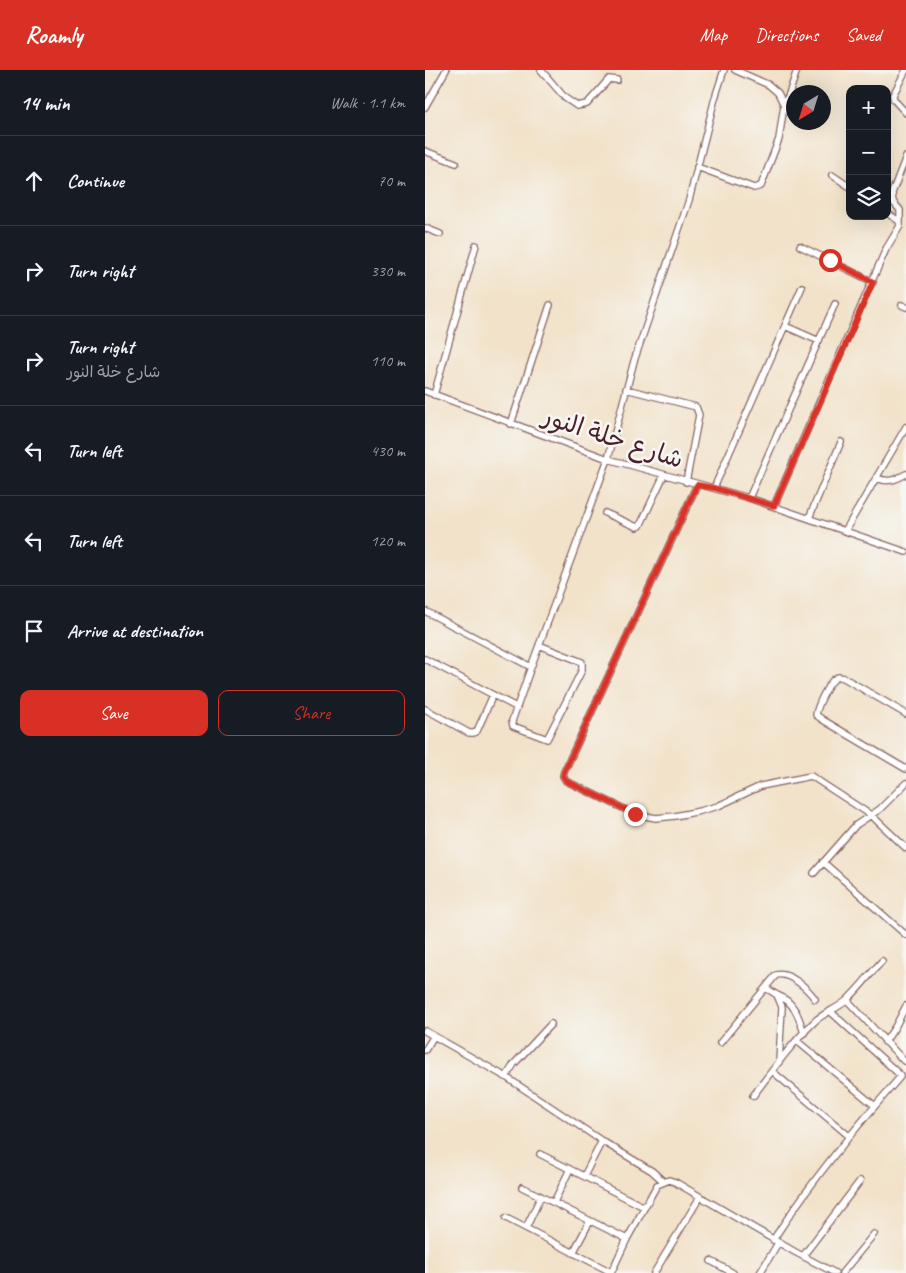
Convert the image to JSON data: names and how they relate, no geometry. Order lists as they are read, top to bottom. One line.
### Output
{"streets":{"street":["شارع خلة النور"]},"north":"bottom left","page":{"header":"Roamly","nav":["Map","Directions","Saved"],"heading":["14 min","Walk · 1.1 km"],"map_buttons":["+","−"],"list":[["Continue","70 m"],["Turn right","330 m"],["Turn right","شارع خلة النور","110 m"],["Turn left","430 m"],["Turn left","120 m"],"Arrive at destination"],"buttons":["Save","Share"]}}
